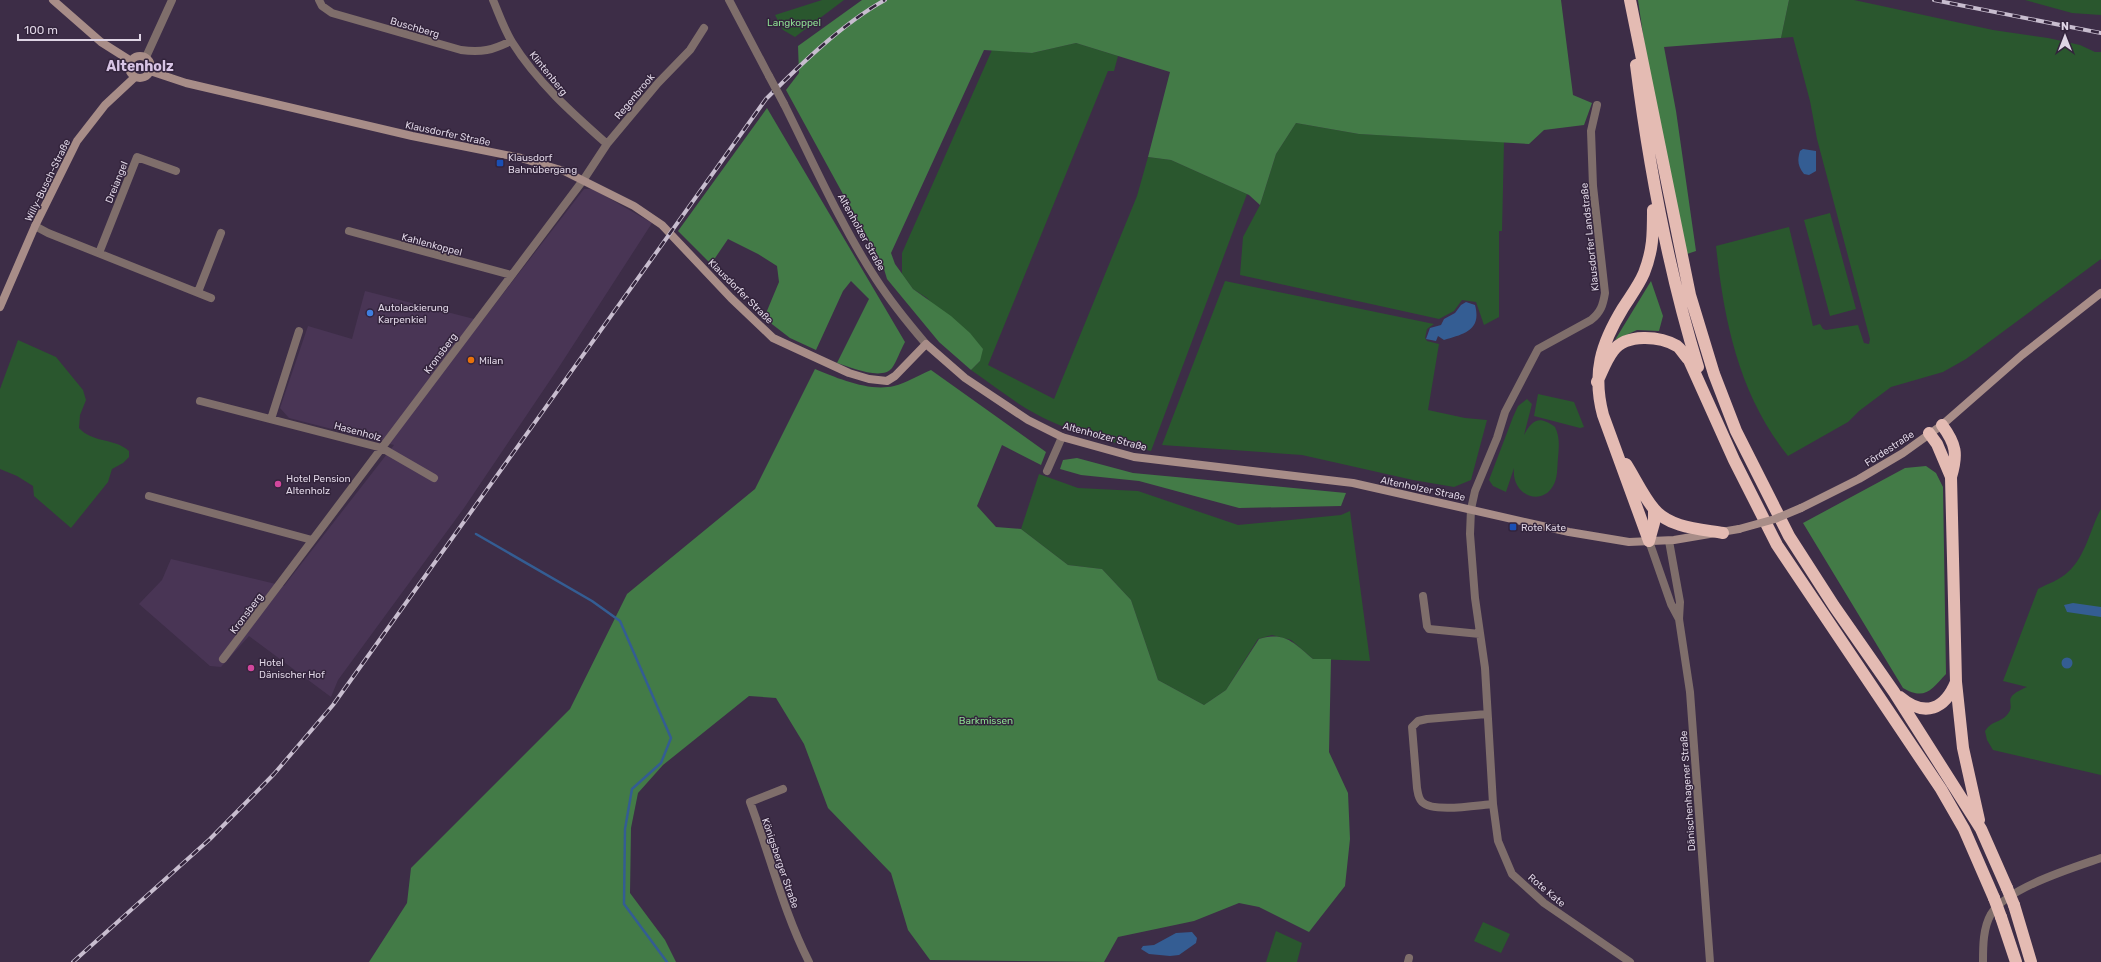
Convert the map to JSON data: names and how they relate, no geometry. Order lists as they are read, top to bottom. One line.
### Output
{"streets":{"street":["Buschberg","Klintenberg","Regenbrook","Klausdorfer Straße","Willy-Busch-Straße","Dreiangel","Altenholzer Straße","Klausdorfer Landstraße","Kahlenkoppel","Kronsberg","Hasenholz","Fördestraße","Dänischenhagener Straße","Königsberger Straße","Rote Kate"]},"crossings":[["Buschberg","Klintenberg"],["Klintenberg","Regenbrook"],["Regenbrook","Klausdorfer Straße"],["Regenbrook","Kronsberg"],["Klausdorfer Straße","Willy-Busch-Straße"],["Klausdorfer Straße","Altenholzer Straße"],["Klausdorfer Straße","Kronsberg"],["Altenholzer Straße","Klausdorfer Landstraße"],["Altenholzer Straße","Fördestraße"],["Altenholzer Straße","Dänischenhagener Straße"],["Altenholzer Straße","Rote Kate"],["Klausdorfer Landstraße","Rote Kate"],["Kahlenkoppel","Kronsberg"],["Kronsberg","Hasenholz"],["Fördestraße","Dänischenhagener Straße"]],"districts":["Altenholz"],"parks":["Langkoppel","Barkmissen"],"places":{"transit":["Klausdorf Bahnübergang","Rote Kate"],"other":["Autolackierung Karpenkiel","Milan","Hotel Pension Altenholz","Hotel Dänischer Hof"]},"scale_bar":"100 m","north":"top"}
